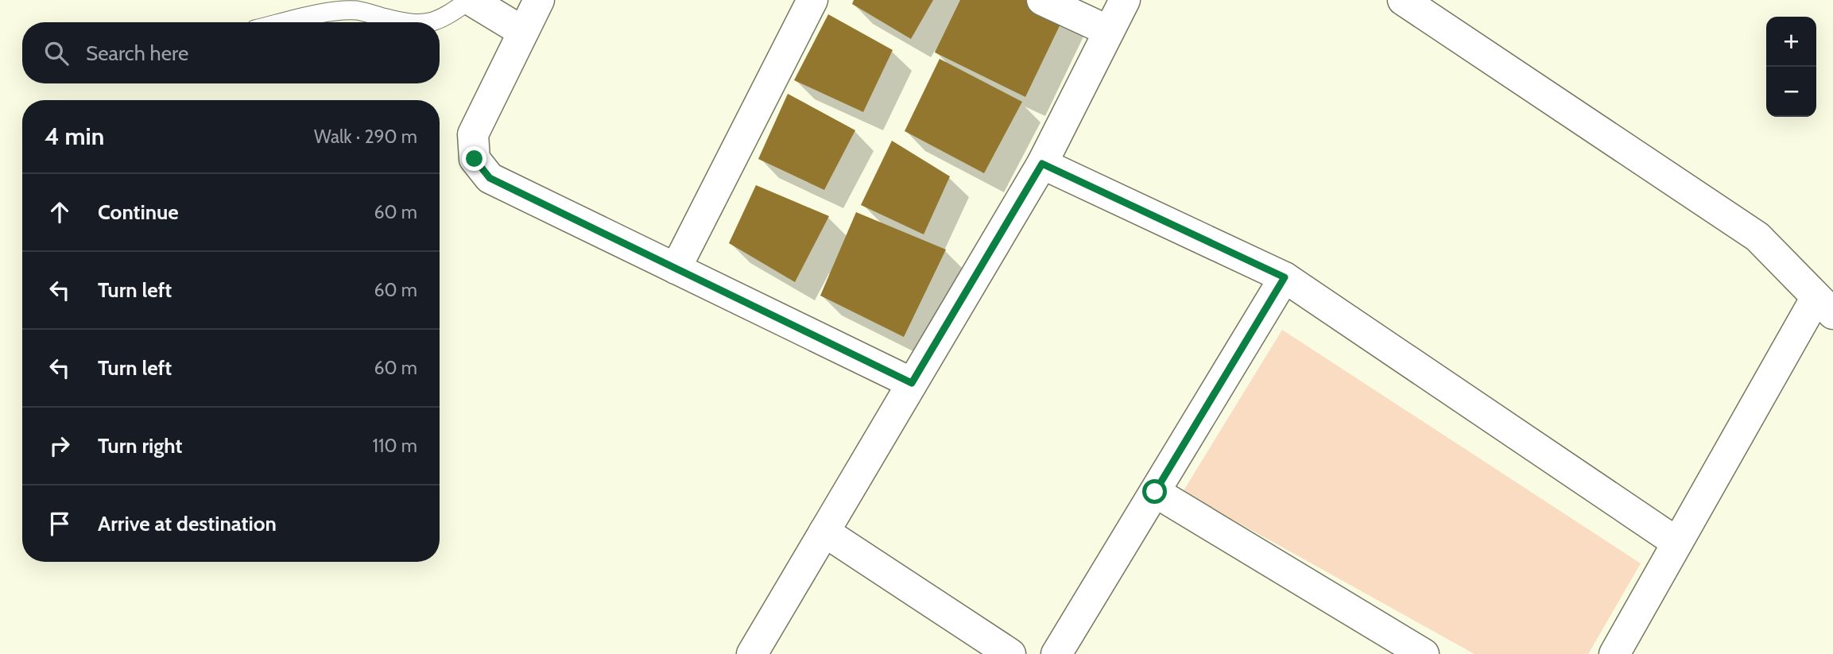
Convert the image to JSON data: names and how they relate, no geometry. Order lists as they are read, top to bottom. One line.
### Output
{"page":{"map_buttons":["+","−"],"search":"Search here","heading":["4 min","Walk · 290 m"],"list":[["Continue","60 m"],["Turn left","60 m"],["Turn left","60 m"],["Turn right","110 m"],"Arrive at destination"]}}
